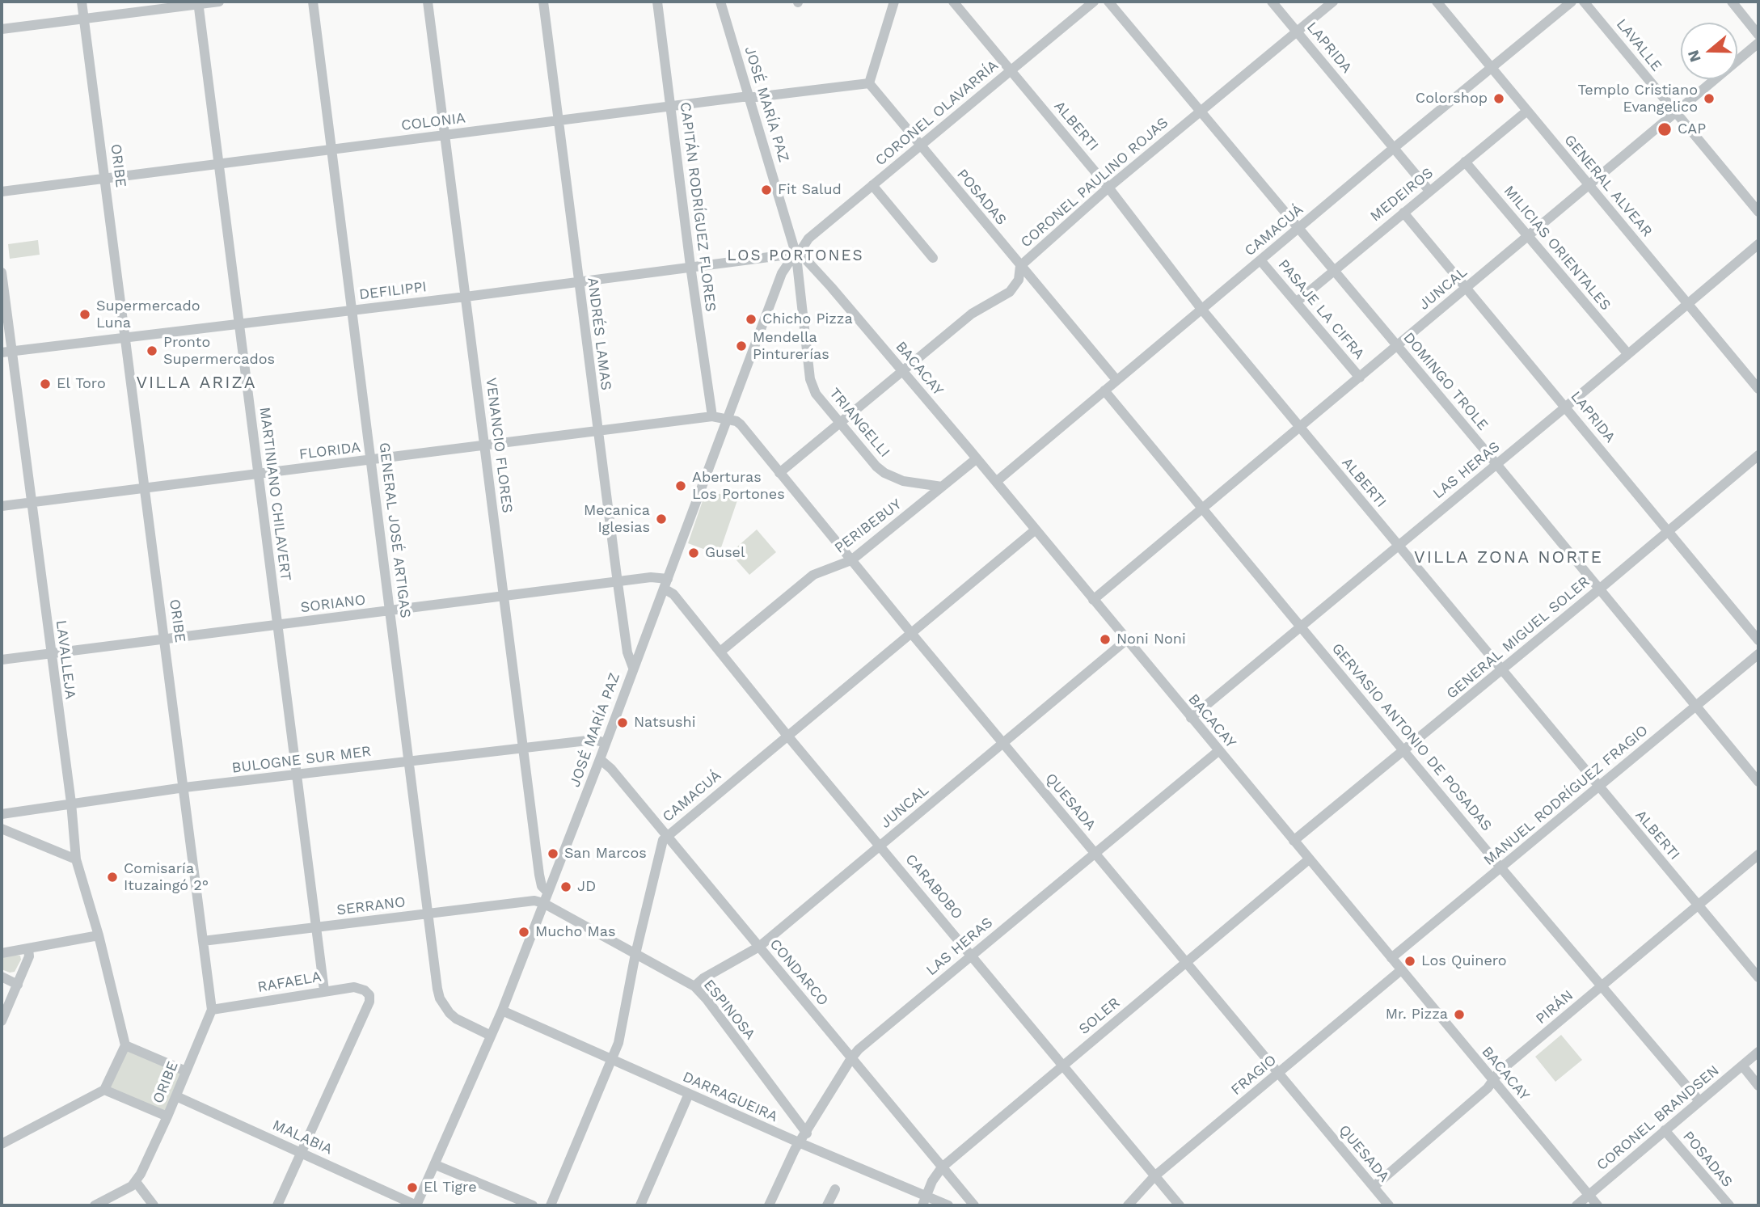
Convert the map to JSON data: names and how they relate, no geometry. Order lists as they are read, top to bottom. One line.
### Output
{"streets":{"street":["LAVALLE","LAPRIDA","JOSÉ MARÍA PAZ","CORONEL OLAVARRÍA","COLONIA","ALBERTI","ORIBE","CORONEL PAULINO ROJAS","GENERAL ALVEAR","MEDEIROS","POSADAS","CAPITÁN RODRÍGUEZ FLORES","CAMACUÁ","MILICIAS ORIENTALES","JUNCAL","DEFILIPPI","PASAJE LA CIFRA","ANDRÉS LAMAS","BACACAY","DOMINGO TROLE","TRIANGELLI","VENANCIO FLORES","FLORIDA","LAS HERAS","MARTINIANO CHILAVERT","PERIBEBUY","GENERAL JOSÉ ARTIGAS","SORIANO","GENERAL MIGUEL SOLER","LAVALLEJA","GERVASIO ANTONIO DE POSADAS","BULOGNE SUR MER","MANUEL RODRÍGUEZ FRAGIO","QUESADA","CARABOBO","SERRANO","CONDARCO","RAFAELA","PIRÁN","ESPINOSA","SOLER","FRAGIO","DARRAGUEIRA","CORONEL BRANDSEN","MALABIA"]},"crossings":[["LAVALLE","JUNCAL"],["LAPRIDA","CORONEL PAULINO ROJAS"],["LAPRIDA","MEDEIROS"],["LAPRIDA","CAMACUÁ"],["LAPRIDA","JUNCAL"],["LAPRIDA","LAS HERAS"],["LAPRIDA","GENERAL MIGUEL SOLER"],["JOSÉ MARÍA PAZ","CORONEL OLAVARRÍA"],["JOSÉ MARÍA PAZ","COLONIA"],["JOSÉ MARÍA PAZ","DEFILIPPI"],["JOSÉ MARÍA PAZ","ANDRÉS LAMAS"],["JOSÉ MARÍA PAZ","BACACAY"],["JOSÉ MARÍA PAZ","TRIANGELLI"],["JOSÉ MARÍA PAZ","VENANCIO FLORES"],["JOSÉ MARÍA PAZ","FLORIDA"],["JOSÉ MARÍA PAZ","GENERAL JOSÉ ARTIGAS"],["JOSÉ MARÍA PAZ","SORIANO"],["JOSÉ MARÍA PAZ","BULOGNE SUR MER"],["JOSÉ MARÍA PAZ","QUESADA"],["JOSÉ MARÍA PAZ","CARABOBO"],["JOSÉ MARÍA PAZ","SERRANO"],["JOSÉ MARÍA PAZ","CONDARCO"],["JOSÉ MARÍA PAZ","ESPINOSA"],["JOSÉ MARÍA PAZ","DARRAGUEIRA"],["JOSÉ MARÍA PAZ","MALABIA"],["CORONEL OLAVARRÍA","ALBERTI"],["CORONEL OLAVARRÍA","POSADAS"],["CORONEL OLAVARRÍA","DEFILIPPI"],["CORONEL OLAVARRÍA","BACACAY"],["CORONEL OLAVARRÍA","TRIANGELLI"],["COLONIA","ORIBE"],["COLONIA","POSADAS"],["COLONIA","CAPITÁN RODRÍGUEZ FLORES"],["COLONIA","ANDRÉS LAMAS"],["COLONIA","VENANCIO FLORES"],["COLONIA","MARTINIANO CHILAVERT"],["COLONIA","GENERAL JOSÉ ARTIGAS"],["ALBERTI","CORONEL PAULINO ROJAS"],["ALBERTI","CAMACUÁ"],["ALBERTI","JUNCAL"],["ALBERTI","LAS HERAS"],["ALBERTI","GENERAL MIGUEL SOLER"],["ALBERTI","MANUEL RODRÍGUEZ FRAGIO"],["ALBERTI","PIRÁN"],["ORIBE","DEFILIPPI"],["ORIBE","FLORIDA"],["ORIBE","SORIANO"],["ORIBE","BULOGNE SUR MER"],["ORIBE","SERRANO"],["ORIBE","RAFAELA"],["ORIBE","MALABIA"],["CORONEL PAULINO ROJAS","POSADAS"],["CORONEL PAULINO ROJAS","BACACAY"],["CORONEL PAULINO ROJAS","DOMINGO TROLE"],["CORONEL PAULINO ROJAS","TRIANGELLI"],["CORONEL PAULINO ROJAS","QUESADA"],["GENERAL ALVEAR","MEDEIROS"],["GENERAL ALVEAR","CAMACUÁ"],["GENERAL ALVEAR","JUNCAL"],["GENERAL ALVEAR","LAS HERAS"],["MEDEIROS","MILICIAS ORIENTALES"],["MEDEIROS","PASAJE LA CIFRA"],["MEDEIROS","DOMINGO TROLE"],["POSADAS","CAMACUÁ"],["POSADAS","CORONEL BRANDSEN"],["CAPITÁN RODRÍGUEZ FLORES","DEFILIPPI"],["CAPITÁN RODRÍGUEZ FLORES","FLORIDA"],["CAMACUÁ","PASAJE LA CIFRA"],["CAMACUÁ","BACACAY"],["CAMACUÁ","DOMINGO TROLE"],["CAMACUÁ","GERVASIO ANTONIO DE POSADAS"],["CAMACUÁ","QUESADA"],["CAMACUÁ","CARABOBO"],["CAMACUÁ","CONDARCO"],["CAMACUÁ","ESPINOSA"],["CAMACUÁ","DARRAGUEIRA"],["MILICIAS ORIENTALES","JUNCAL"],["MILICIAS ORIENTALES","LAS HERAS"],["JUNCAL","PASAJE LA CIFRA"],["JUNCAL","BACACAY"],["JUNCAL","DOMINGO TROLE"],["JUNCAL","GERVASIO ANTONIO DE POSADAS"],["JUNCAL","QUESADA"],["JUNCAL","CARABOBO"],["JUNCAL","CONDARCO"],["JUNCAL","ESPINOSA"],["DEFILIPPI","ANDRÉS LAMAS"],["DEFILIPPI","BACACAY"],["DEFILIPPI","TRIANGELLI"],["DEFILIPPI","VENANCIO FLORES"],["DEFILIPPI","MARTINIANO CHILAVERT"],["DEFILIPPI","GENERAL JOSÉ ARTIGAS"],["DEFILIPPI","LAVALLEJA"],["ANDRÉS LAMAS","FLORIDA"],["ANDRÉS LAMAS","SORIANO"],["BACACAY","TRIANGELLI"],["BACACAY","LAS HERAS"],["BACACAY","PERIBEBUY"],["BACACAY","GENERAL MIGUEL SOLER"],["BACACAY","MANUEL RODRÍGUEZ FRAGIO"],["BACACAY","PIRÁN"],["BACACAY","SOLER"],["BACACAY","FRAGIO"],["BACACAY","CORONEL BRANDSEN"],["DOMINGO TROLE","LAS HERAS"],["DOMINGO TROLE","GENERAL MIGUEL SOLER"],["DOMINGO TROLE","MANUEL RODRÍGUEZ FRAGIO"],["TRIANGELLI","PERIBEBUY"],["VENANCIO FLORES","FLORIDA"],["VENANCIO FLORES","SORIANO"],["VENANCIO FLORES","BULOGNE SUR MER"],["FLORIDA","MARTINIANO CHILAVERT"],["FLORIDA","GENERAL JOSÉ ARTIGAS"],["FLORIDA","LAVALLEJA"],["FLORIDA","QUESADA"],["LAS HERAS","GERVASIO ANTONIO DE POSADAS"],["LAS HERAS","QUESADA"],["LAS HERAS","CARABOBO"],["LAS HERAS","CONDARCO"],["LAS HERAS","ESPINOSA"],["LAS HERAS","DARRAGUEIRA"],["MARTINIANO CHILAVERT","SORIANO"],["MARTINIANO CHILAVERT","BULOGNE SUR MER"],["MARTINIANO CHILAVERT","SERRANO"],["MARTINIANO CHILAVERT","RAFAELA"],["PERIBEBUY","QUESADA"],["PERIBEBUY","CARABOBO"],["GENERAL JOSÉ ARTIGAS","SORIANO"],["GENERAL JOSÉ ARTIGAS","BULOGNE SUR MER"],["GENERAL JOSÉ ARTIGAS","SERRANO"],["SORIANO","LAVALLEJA"],["SORIANO","CARABOBO"],["GENERAL MIGUEL SOLER","GERVASIO ANTONIO DE POSADAS"],["LAVALLEJA","BULOGNE SUR MER"],["GERVASIO ANTONIO DE POSADAS","MANUEL RODRÍGUEZ FRAGIO"],["GERVASIO ANTONIO DE POSADAS","PIRÁN"],["GERVASIO ANTONIO DE POSADAS","CORONEL BRANDSEN"],["QUESADA","PIRÁN"],["QUESADA","SOLER"],["QUESADA","FRAGIO"],["CARABOBO","SOLER"],["CARABOBO","FRAGIO"],["SERRANO","ESPINOSA"],["CONDARCO","SOLER"],["RAFAELA","MALABIA"],["SOLER","DARRAGUEIRA"]],"districts":["LOS PORTONES","VILLA ARIZA","VILLA ZONA NORTE"],"places":["Colorshop","Templo Cristiano Evangelico","CAP","Fit Salud","Supermercado Luna","Chicho Pizza","Mendella Pinturerías","Pronto Supermercados","El Toro","Aberturas Los Portones","Mecanica Iglesias","Gusel","Noni Noni","Natsushi","San Marcos","Comisaría Ituzaingó 2°","JD","Mucho Mas","Los Quinero","Mr. Pizza","El Tigre"],"north":"left"}
